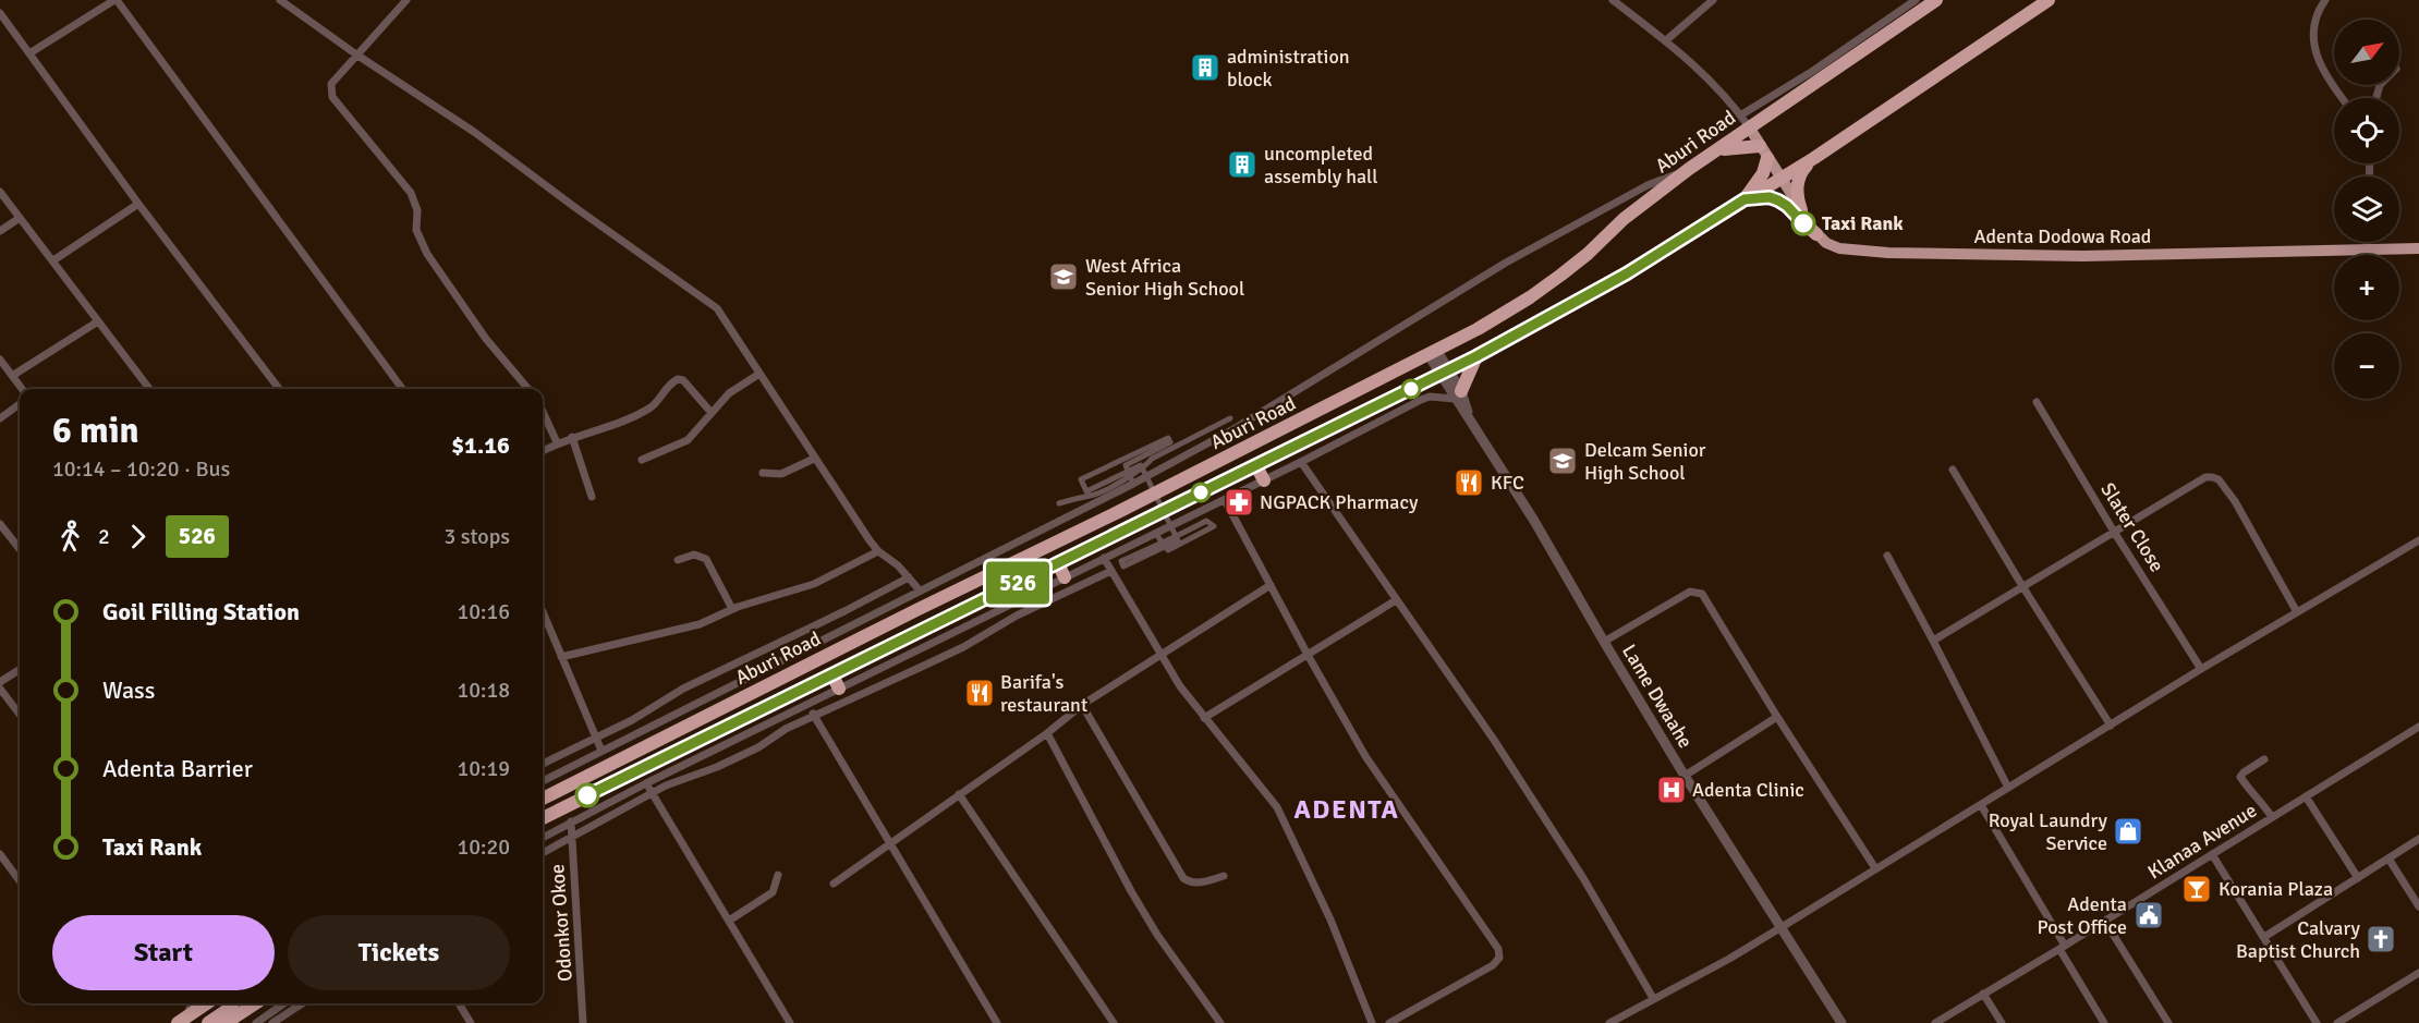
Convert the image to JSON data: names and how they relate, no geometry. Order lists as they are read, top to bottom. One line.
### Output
{"streets":{"highway":["Aburi Road"],"main road":["Adenta Dodowa Road"],"street":["Slater Close","Lame Dwaahe","Klanaa Avenue","Odonkor Okoe"]},"crossings":[["Aburi Road","Lame Dwaahe"]],"districts":["ADENTA"],"places":{"building":["administration block","uncompleted assembly hall"],"other":["Taxi Rank"],"school or university":["West Africa Senior High School","Delcam Senior High School"],"restaurant":["KFC","Barifa's restaurant"],"pharmacy":["NGPACK Pharmacy"],"hospital":["Adenta Clinic"],"shop":["Royal Laundry Service"],"bar":["Korania Plaza"],"public building":["Adenta Post Office"],"church":["Calvary Baptist Church"]},"lines":["bus line 526"],"north":"top right","page":{"on_map":"526","map_buttons":["+","−"],"heading":["6 min","10:14 – 10:20 · Bus","$1.16"],"legs":["2","526","3 stops"],"list":[{"name":"Goil Filling Station","value":"10:16"},{"name":"Wass","value":"10:18"},{"name":"Adenta Barrier","value":"10:19"},{"name":"Taxi Rank","value":"10:20"}],"buttons":["Start","Tickets"]}}
